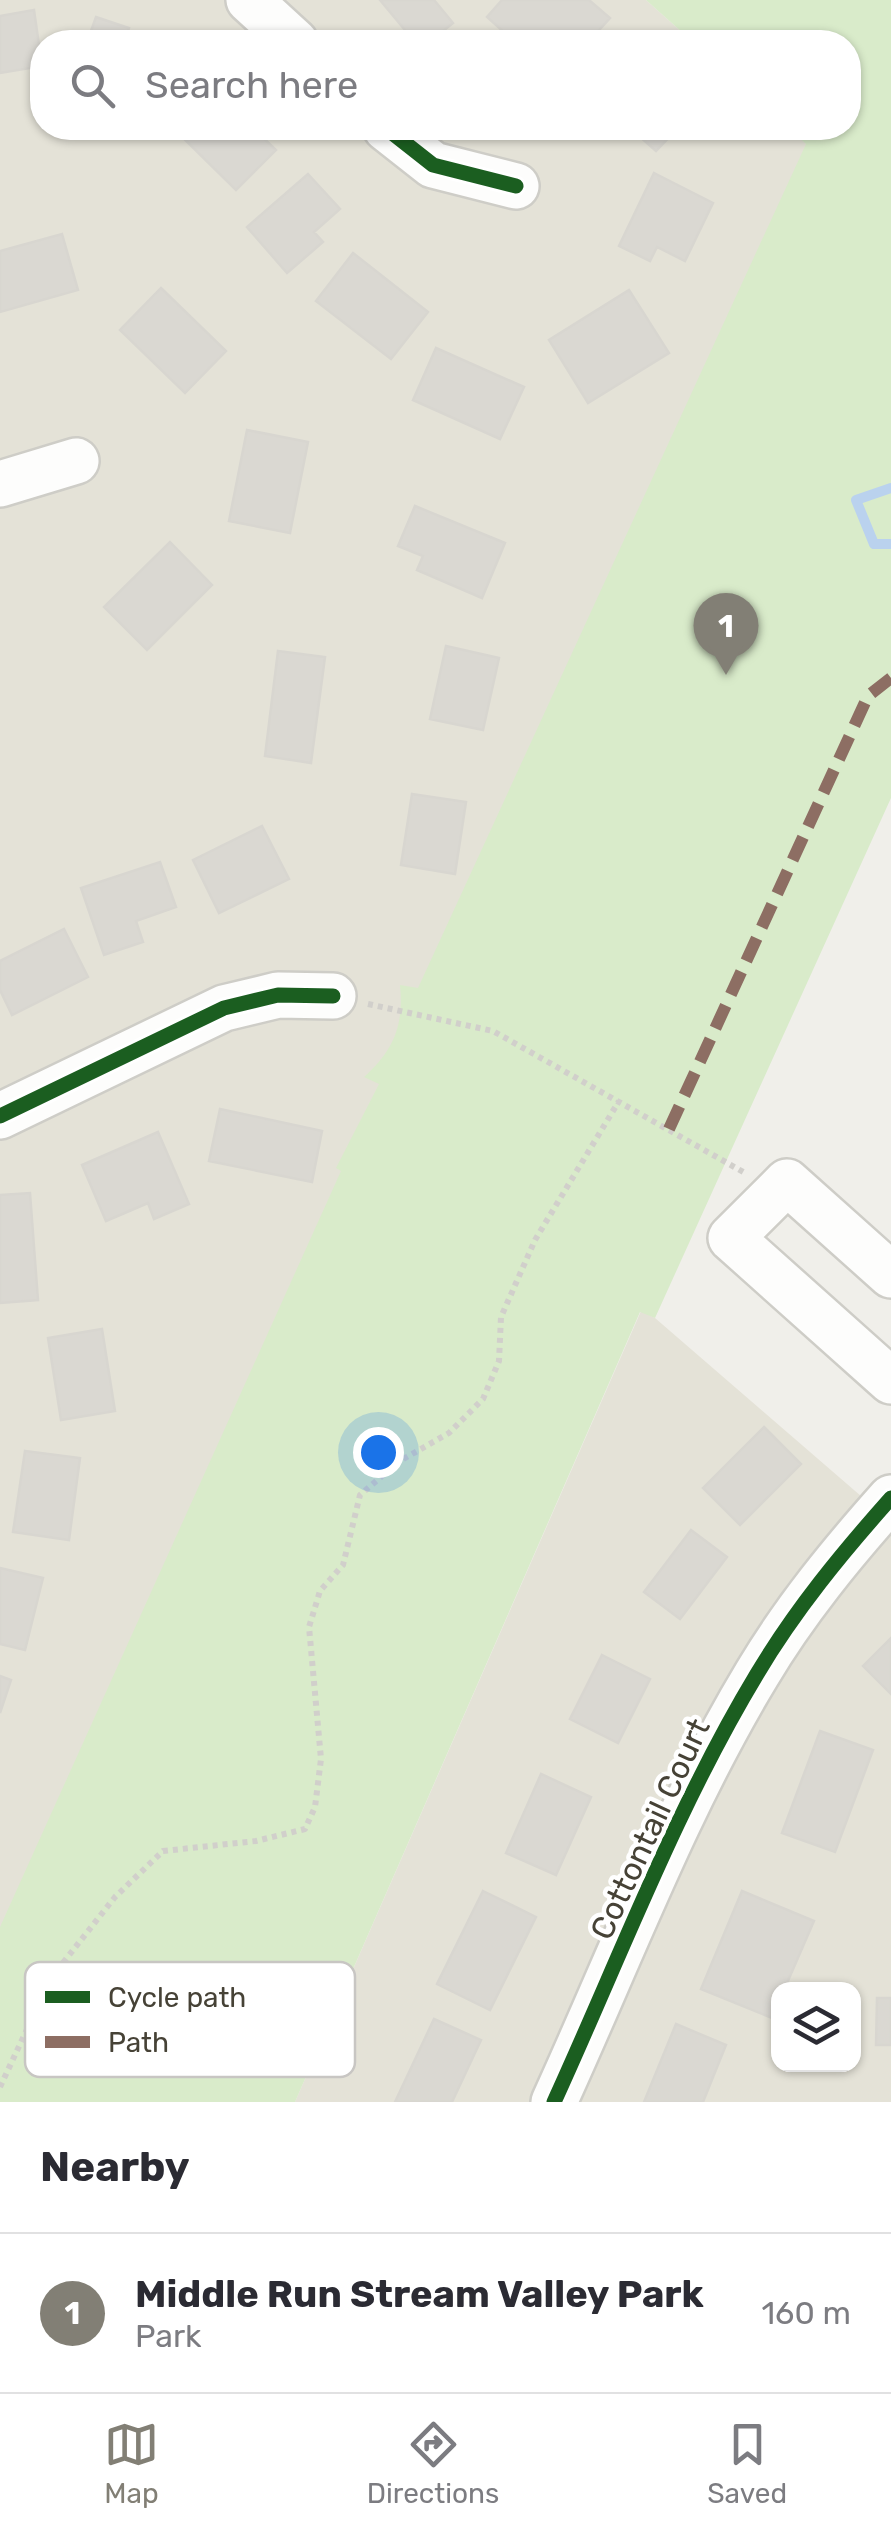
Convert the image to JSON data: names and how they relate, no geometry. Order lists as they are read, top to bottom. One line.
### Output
{"streets":{"street":["Cottontail Court"]},"legend":["Cycle path","Path"],"page":{"search":"Search here","pins":"1","heading":"Nearby","list":[{"mark":"1","name":"Middle Run Stream Valley Park","note":"Park","value":"160 m"}],"nav":["Map","Directions","Saved"]}}
